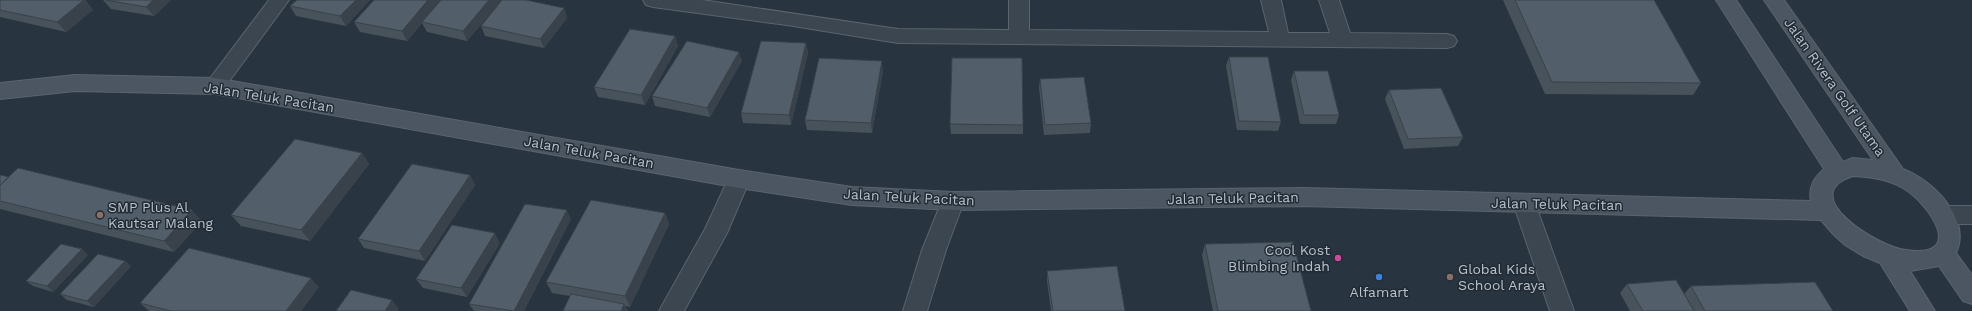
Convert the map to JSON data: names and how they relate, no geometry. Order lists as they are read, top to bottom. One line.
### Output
{"streets":{"street":["Jalan Rivera Golf Utama","Jalan Teluk Pacitan"]},"places":["SMP Plus Al Kautsar Malang","Cool Kost Blimbing Indah","Alfamart","Global Kids School Araya"]}
